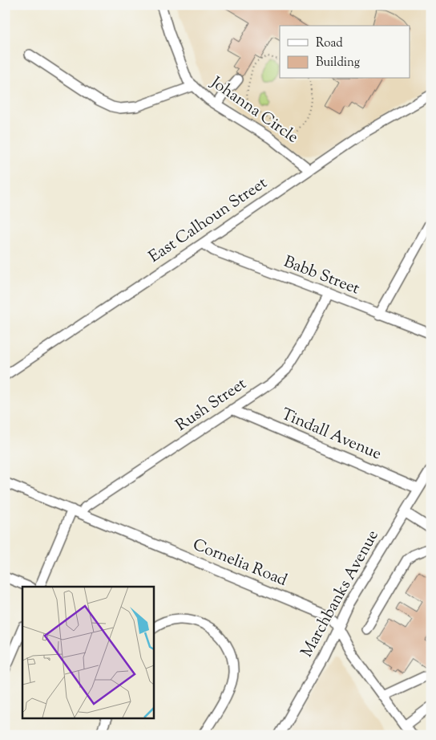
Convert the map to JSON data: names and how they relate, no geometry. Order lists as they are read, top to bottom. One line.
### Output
{"streets":{"street":["Johanna Circle","East Calhoun Street","Babb Street","Rush Street","Tindall Avenue","Cornelia Road","Marchbanks Avenue"]},"crossings":[["Johanna Circle","East Calhoun Street"],["East Calhoun Street","Babb Street"],["Babb Street","Rush Street"],["Rush Street","Tindall Avenue"],["Rush Street","Cornelia Road"],["Tindall Avenue","Marchbanks Avenue"],["Cornelia Road","Marchbanks Avenue"]],"legend":["Road","Building"]}
